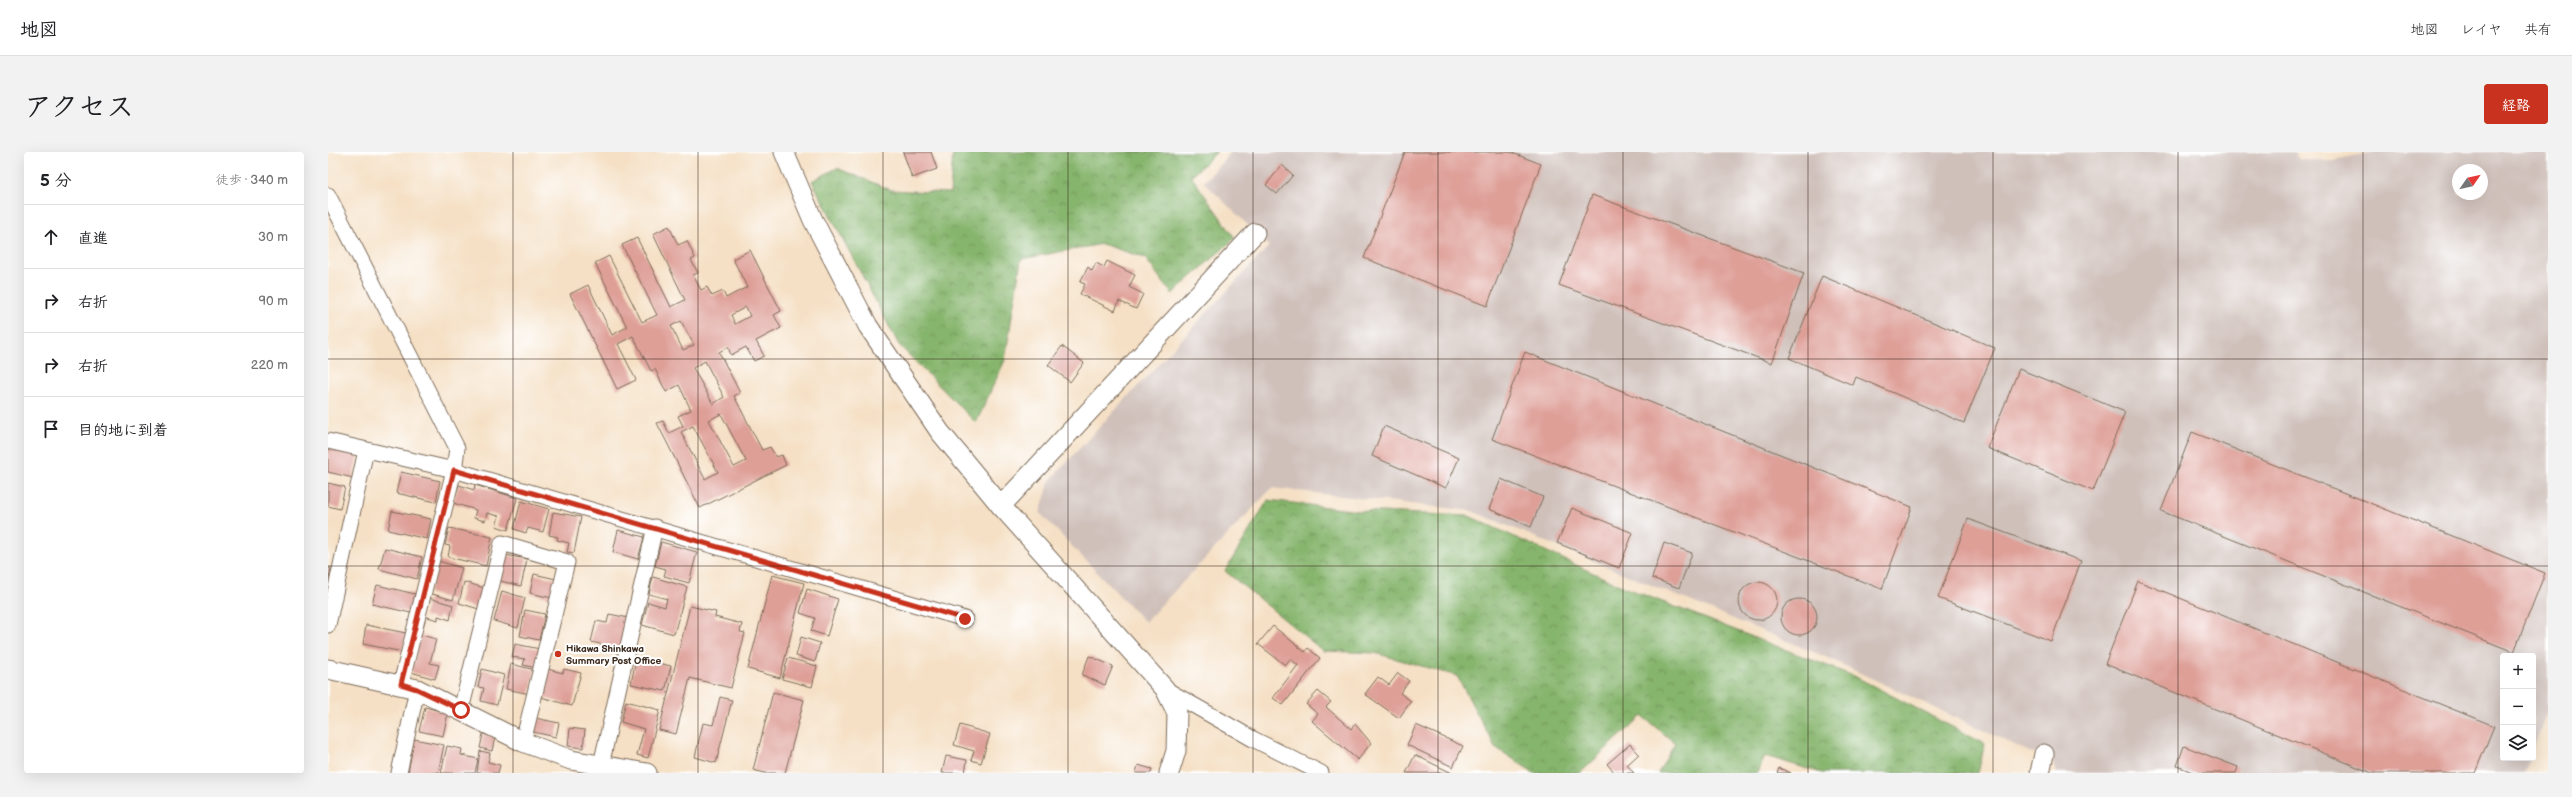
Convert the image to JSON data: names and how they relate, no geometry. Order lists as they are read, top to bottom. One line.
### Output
{"places":["Hikawa Shinkawa Summary Post Office"],"north":"top right","page":{"header":"地図","nav":["地図","レイヤ","共有"],"title":"アクセス","buttons":"経路","heading":["5 分","徒歩 · 340 m"],"list":[["直進","30 m"],["右折","90 m"],["右折","220 m"],"目的地に到着"],"map_buttons":["+","−"]}}
